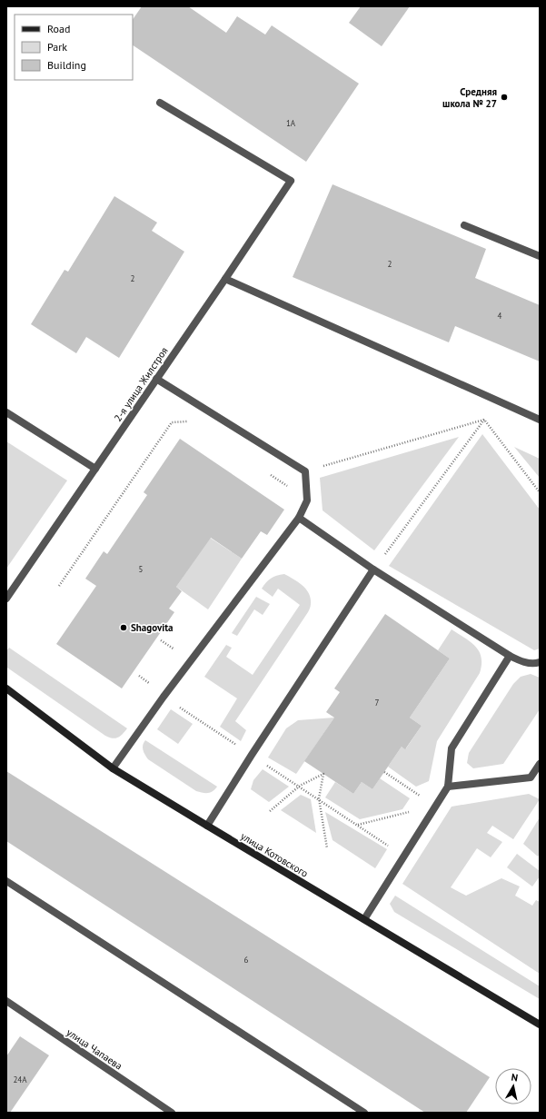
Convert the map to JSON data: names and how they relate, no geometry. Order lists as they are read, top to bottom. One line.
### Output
{"streets":{"street":["2-я улица Жилстроя","улица Котовского","улица Чапаева"]},"places":["Средняя школа № 27","Shagovita"],"house_numbers":["1А","2","2","4","5","7","6","24А"],"legend":["Road","Park","Building"],"north":"top"}
